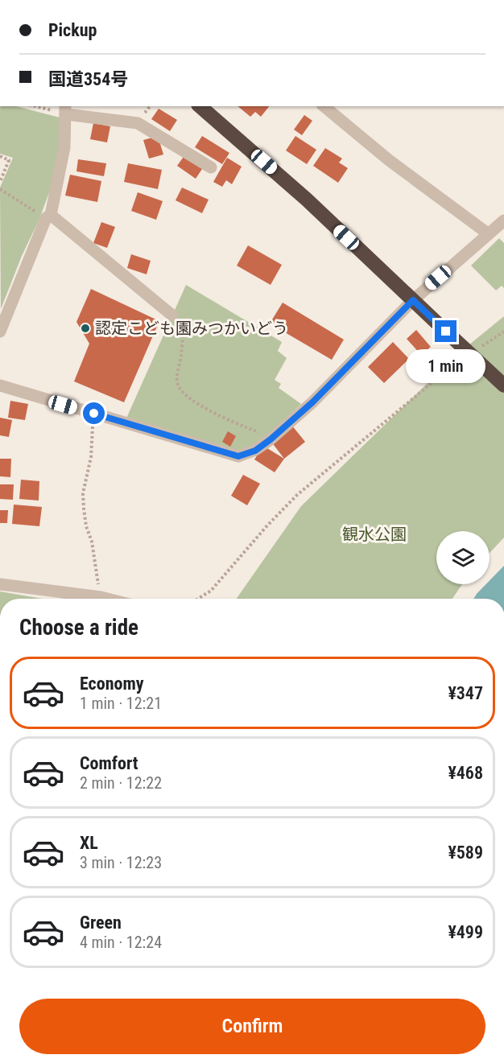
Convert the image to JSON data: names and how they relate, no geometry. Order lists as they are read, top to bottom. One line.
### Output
{"parks":["観水公園"],"places":["認定こども園みつかいどう"],"page":{"banner":["Pickup","国道354号"],"bubble":"1 min","heading":"Choose a ride","list":[{"name":"Economy","note":"1 min · 12:21","value":"¥347"},{"name":"Comfort","note":"2 min · 12:22","value":"¥468"},{"name":"XL","note":"3 min · 12:23","value":"¥589"},{"name":"Green","note":"4 min · 12:24","value":"¥499"}],"buttons":"Confirm"}}
